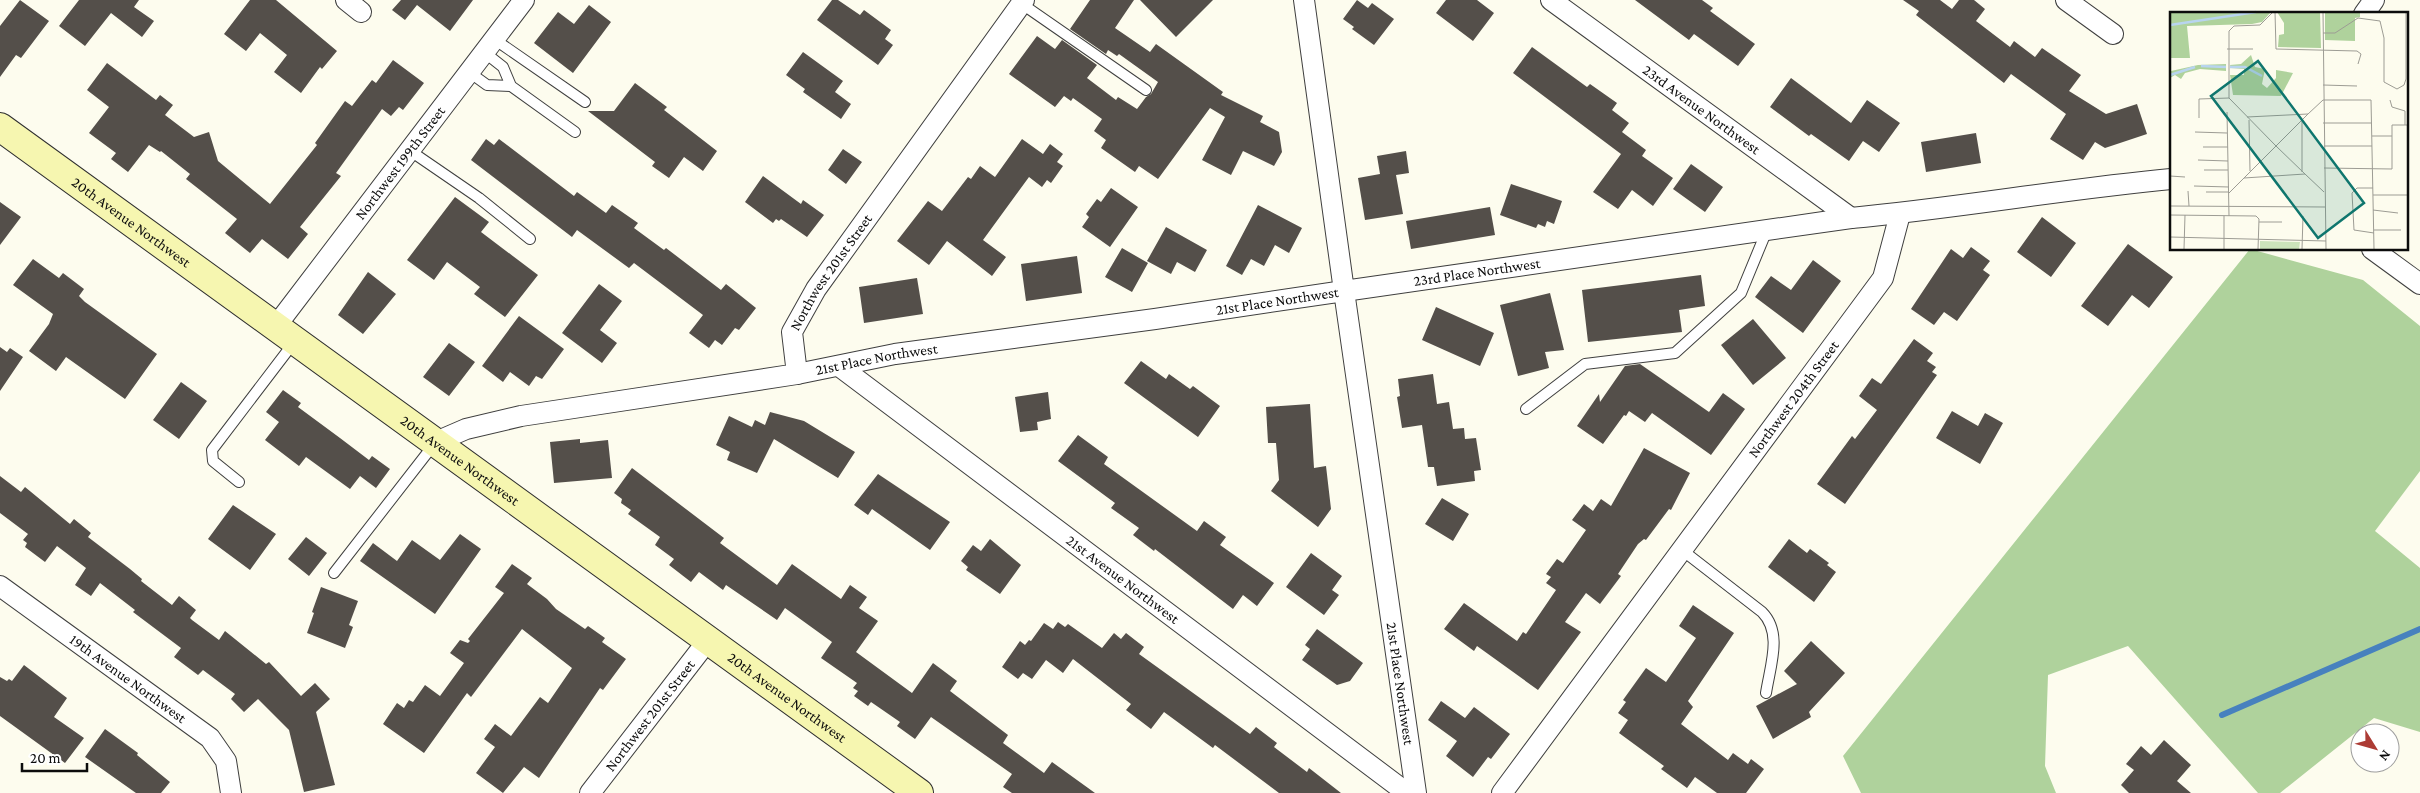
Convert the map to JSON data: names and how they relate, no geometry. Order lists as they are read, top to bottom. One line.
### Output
{"streets":{"street":["23rd Avenue Northwest","Northwest 199th Street","20th Avenue Northwest","Northwest 201st Street","23rd Place Northwest","21st Place Northwest","Northwest 204th Street","21st Avenue Northwest","19th Avenue Northwest"]},"crossings":[["23rd Avenue Northwest","23rd Place Northwest"],["Northwest 199th Street","20th Avenue Northwest"],["20th Avenue Northwest","Northwest 201st Street"],["Northwest 201st Street","21st Place Northwest"],["23rd Place Northwest","21st Place Northwest"],["23rd Place Northwest","Northwest 204th Street"],["21st Place Northwest","21st Avenue Northwest"]],"scale_bar":"20 m","north":"bottom right"}
